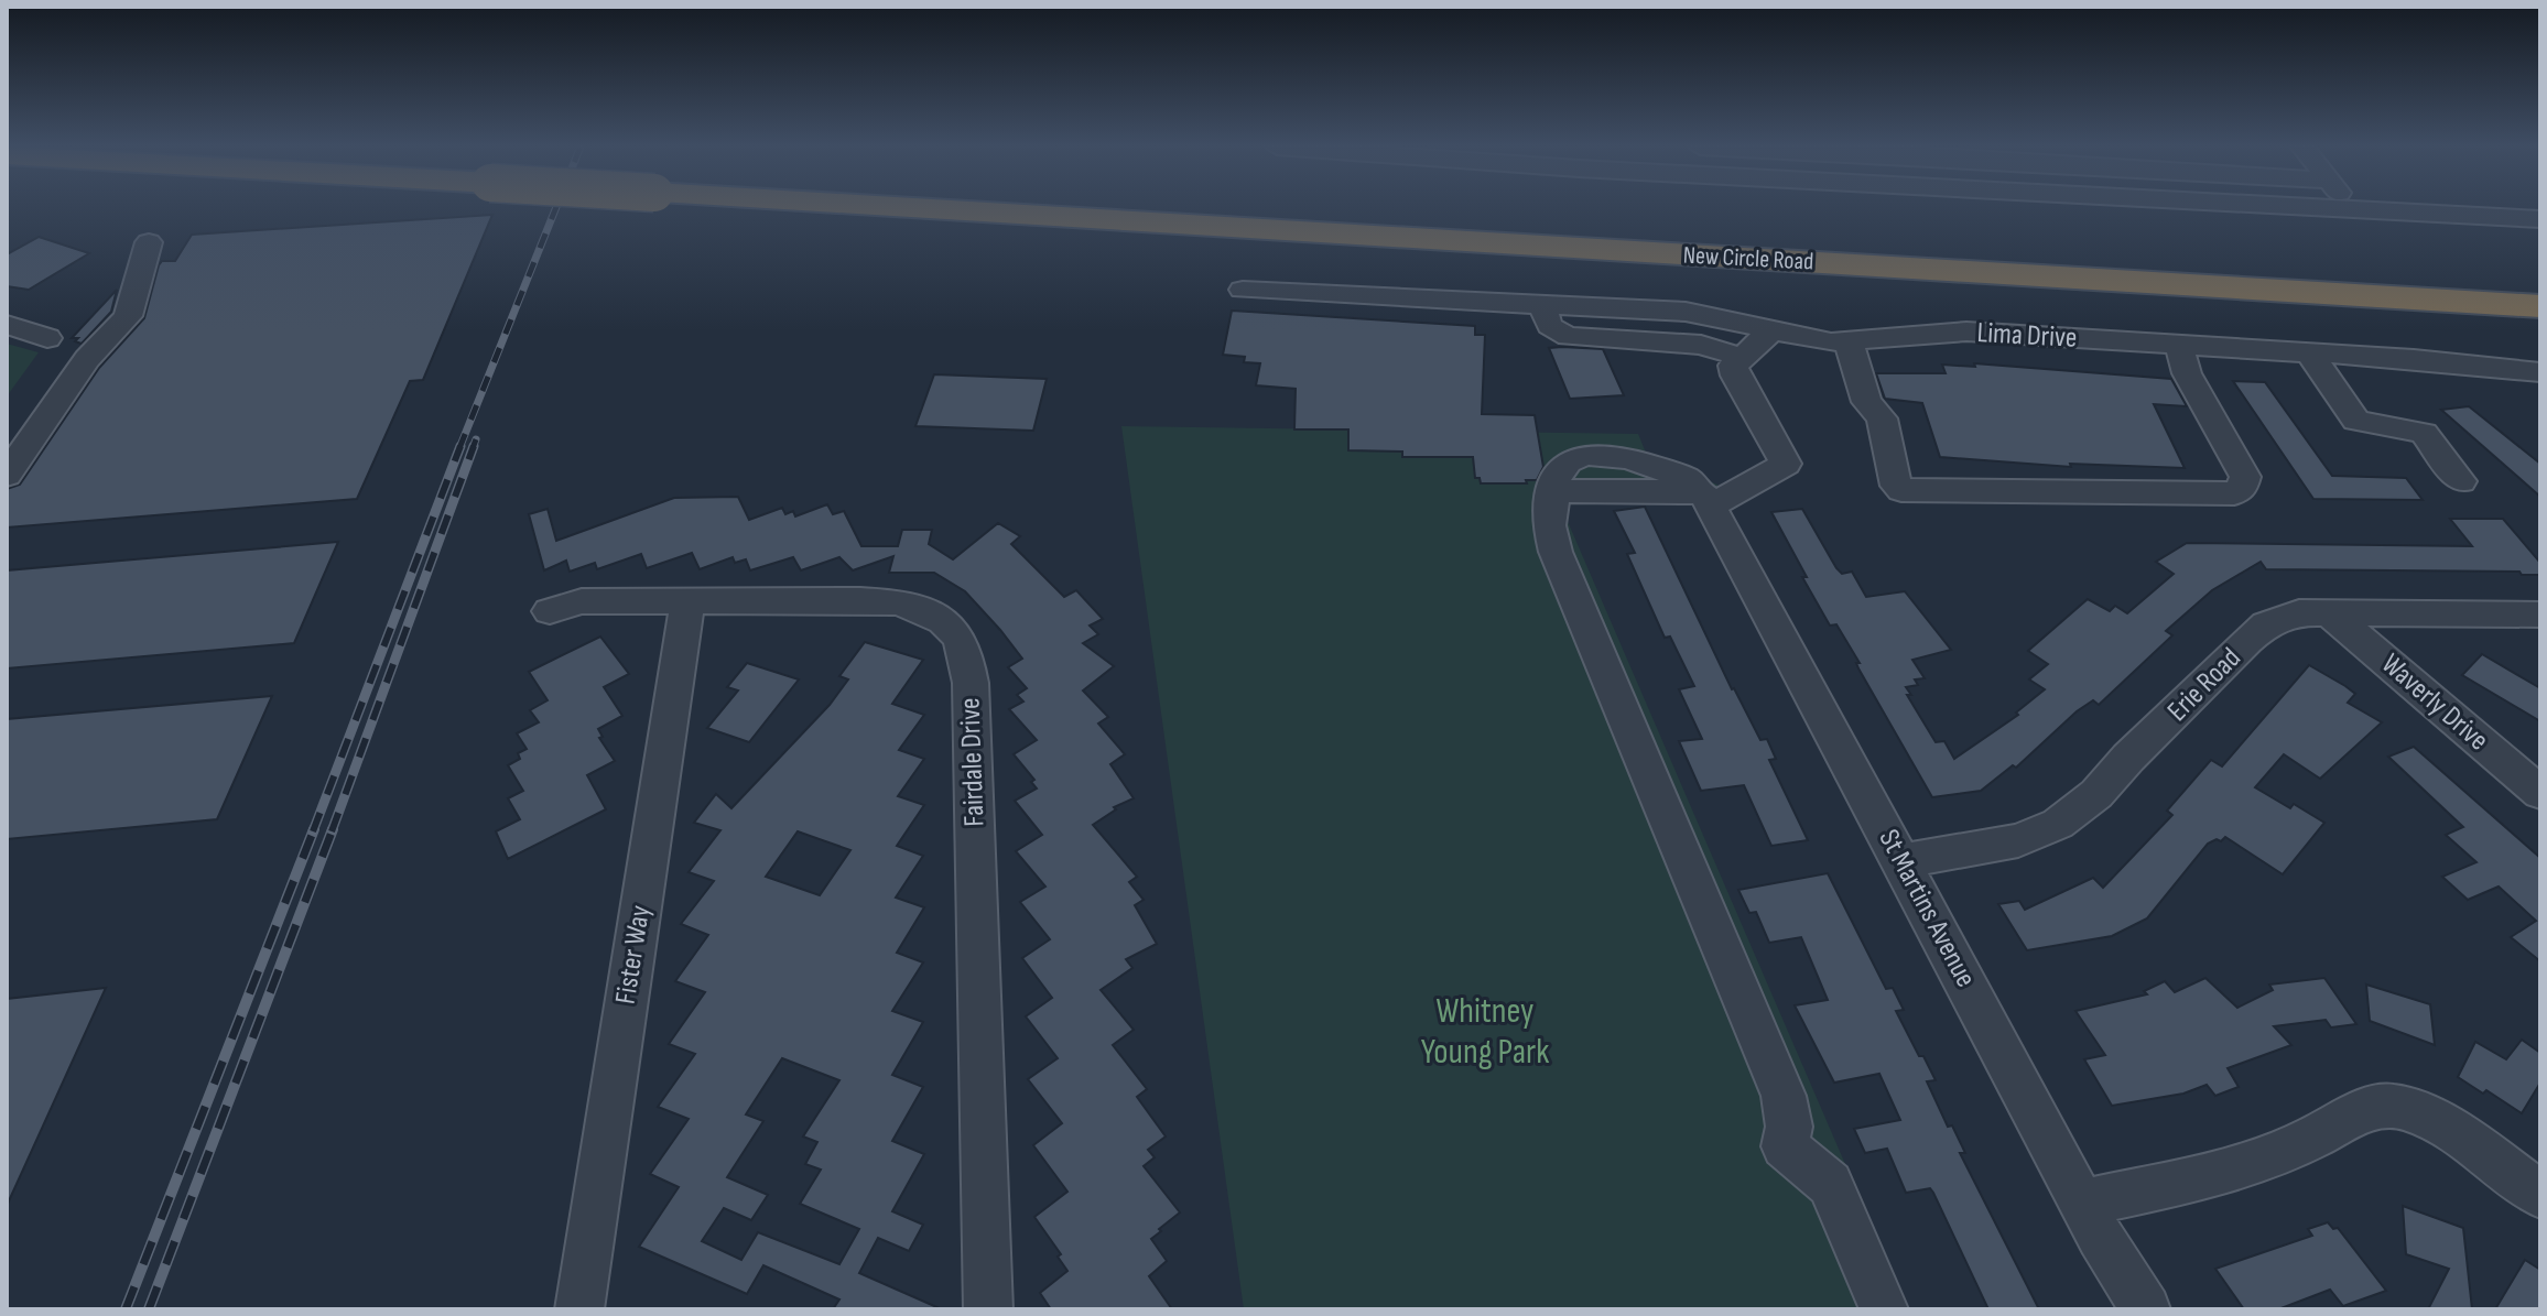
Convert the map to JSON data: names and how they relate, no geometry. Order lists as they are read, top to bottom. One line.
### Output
{"streets":{"highway":["New Circle Road"],"street":["Lima Drive","Erie Road","Waverly Drive","Fairdale Drive","St Martins Avenue","Fister Way"]},"crossings":[["Erie Road","Waverly Drive"],["Erie Road","St Martins Avenue"],["Fairdale Drive","Fister Way"]],"parks":["Whitney Young Park"]}
